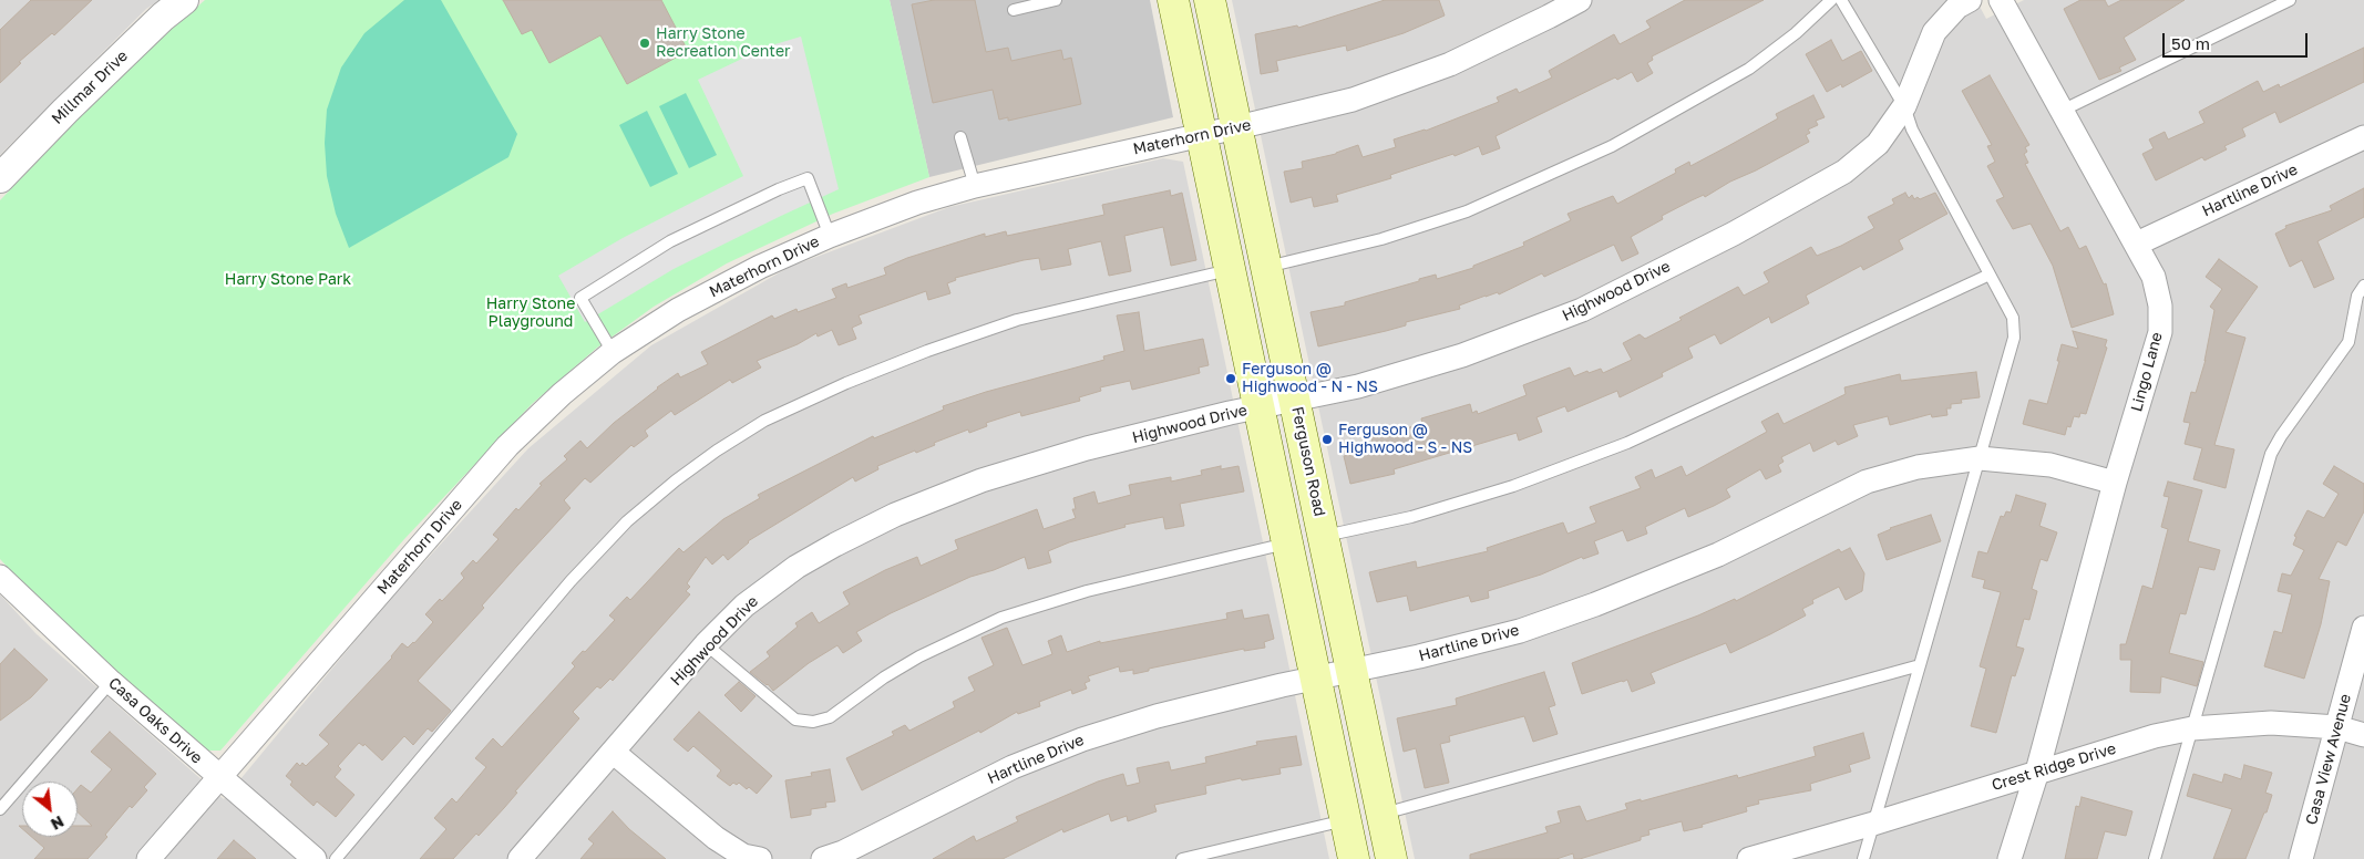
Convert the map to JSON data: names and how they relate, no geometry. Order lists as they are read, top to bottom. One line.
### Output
{"streets":{"main road":["Ferguson Road"],"street":["Millmar Drive","Materhorn Drive","Hartline Drive","Highwood Drive","Lingo Lane","Casa Oaks Drive","Casa View Avenue","Crest Ridge Drive"]},"crossings":[["Materhorn Drive","Ferguson Road"],["Materhorn Drive","Casa Oaks Drive"],["Hartline Drive","Lingo Lane"],["Hartline Drive","Ferguson Road"],["Highwood Drive","Ferguson Road"],["Lingo Lane","Crest Ridge Drive"],["Casa View Avenue","Crest Ridge Drive"]],"parks":["Harry Stone Park","Harry Stone Playground"],"places":["Harry Stone Recreation Center","Ferguson @ Highwood - N - NS","Ferguson @ Highwood - S - NS"],"scale_bar":"50 m","north":"bottom right"}
